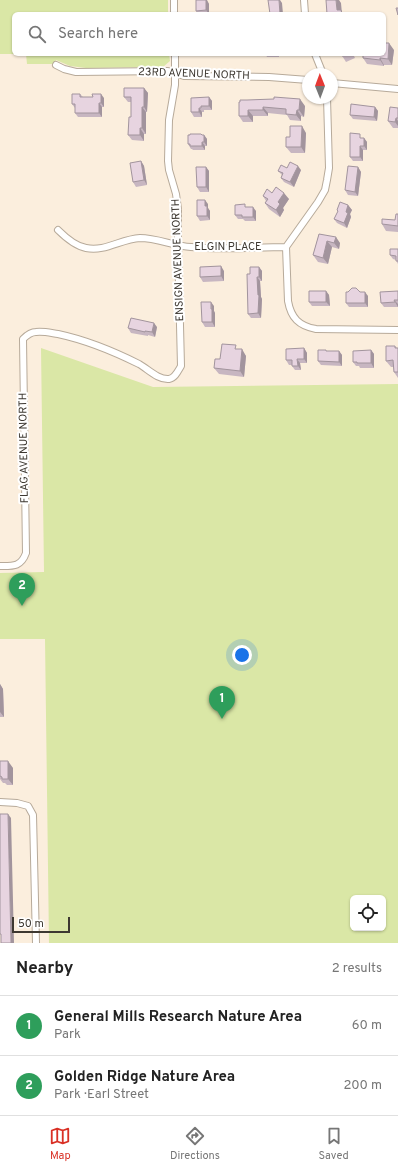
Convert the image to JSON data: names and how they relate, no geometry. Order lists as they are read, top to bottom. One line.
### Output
{"streets":{"street":["23RD AVENUE NORTH","ELGIN PLACE","ENSIGN AVENUE NORTH","FLAG AVENUE NORTH"]},"crossings":[["23RD AVENUE NORTH","ENSIGN AVENUE NORTH"],["ELGIN PLACE","ENSIGN AVENUE NORTH"],["ENSIGN AVENUE NORTH","FLAG AVENUE NORTH"]],"scale_bar":"50 m","north":"top","page":{"search":"Search here","pins":["2","1"],"scale":"50 m","heading":["Nearby","2 results"],"list":[{"mark":"1","name":"General Mills Research Nature Area","note":"Park","value":"60 m"},{"mark":"2","name":"Golden Ridge Nature Area","note":"Park · Earl Street","value":"200 m"}],"nav":["Map","Directions","Saved"]}}
